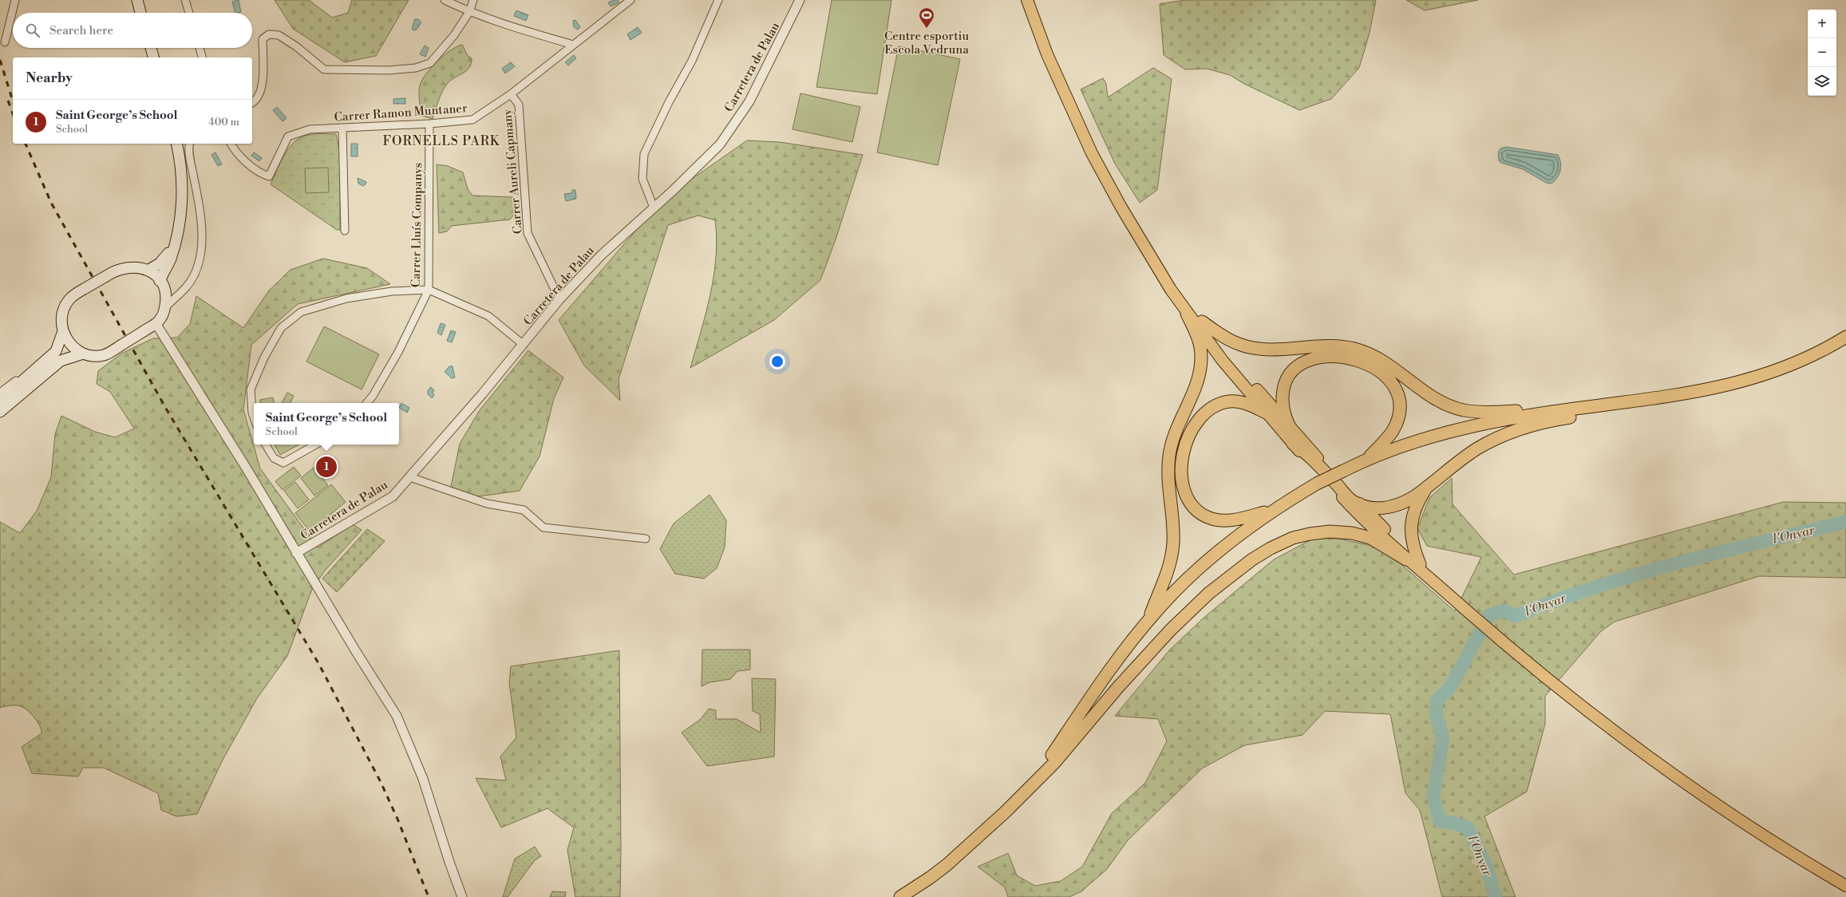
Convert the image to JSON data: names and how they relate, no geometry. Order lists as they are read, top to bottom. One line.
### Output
{"streets":{"street":["Carretera de Palau","Carrer Ramon Muntaner","Carrer Aureli Capmany","Carrer Lluís Companys"]},"crossings":[["Carretera de Palau","Carrer Aureli Capmany"],["Carrer Ramon Muntaner","Carrer Aureli Capmany"],["Carrer Ramon Muntaner","Carrer Lluís Companys"]],"districts":["FORNELLS PARK"],"water":["l'Onyar"],"places":{"sports":["Centre esportiu Escola Vedruna"]},"page":{"map_buttons":["+","−"],"search":"Search here","heading":"Nearby","list":[{"mark":"1","name":"Saint George’s School","note":"School","value":"400 m"}],"popup":["Saint George’s School","School"],"pins":"1"}}
